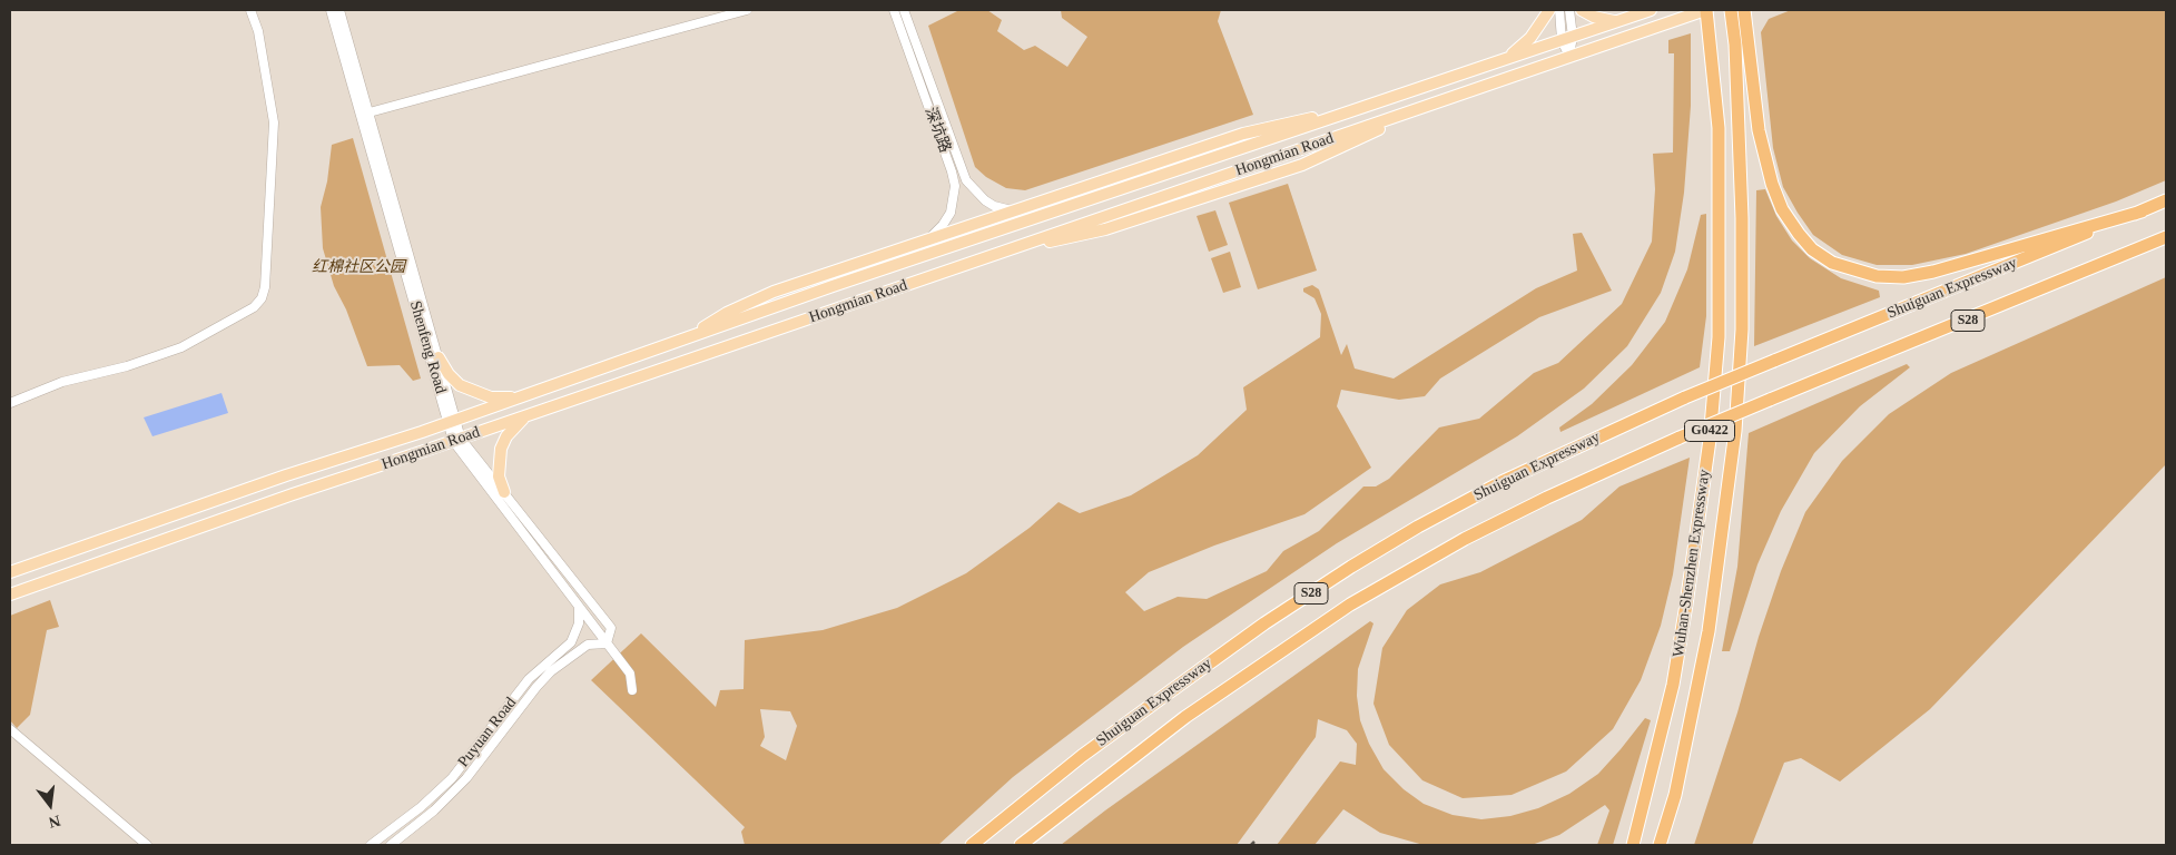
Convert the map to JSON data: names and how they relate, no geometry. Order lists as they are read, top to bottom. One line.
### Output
{"streets":{"highway":["Shuiguan Expressway","S28","G0422","Wuhan-Shenzhen Expressway"],"main road":["Hongmian Road"],"street":["深坑路","Shenfeng Road","Puyuan Road"]},"crossings":[["Hongmian Road","Shenfeng Road"],["Hongmian Road","Wuhan-Shenzhen Expressway"],["Shenfeng Road","Puyuan Road"]],"parks":["红棉社区公园"],"north":"bottom"}
